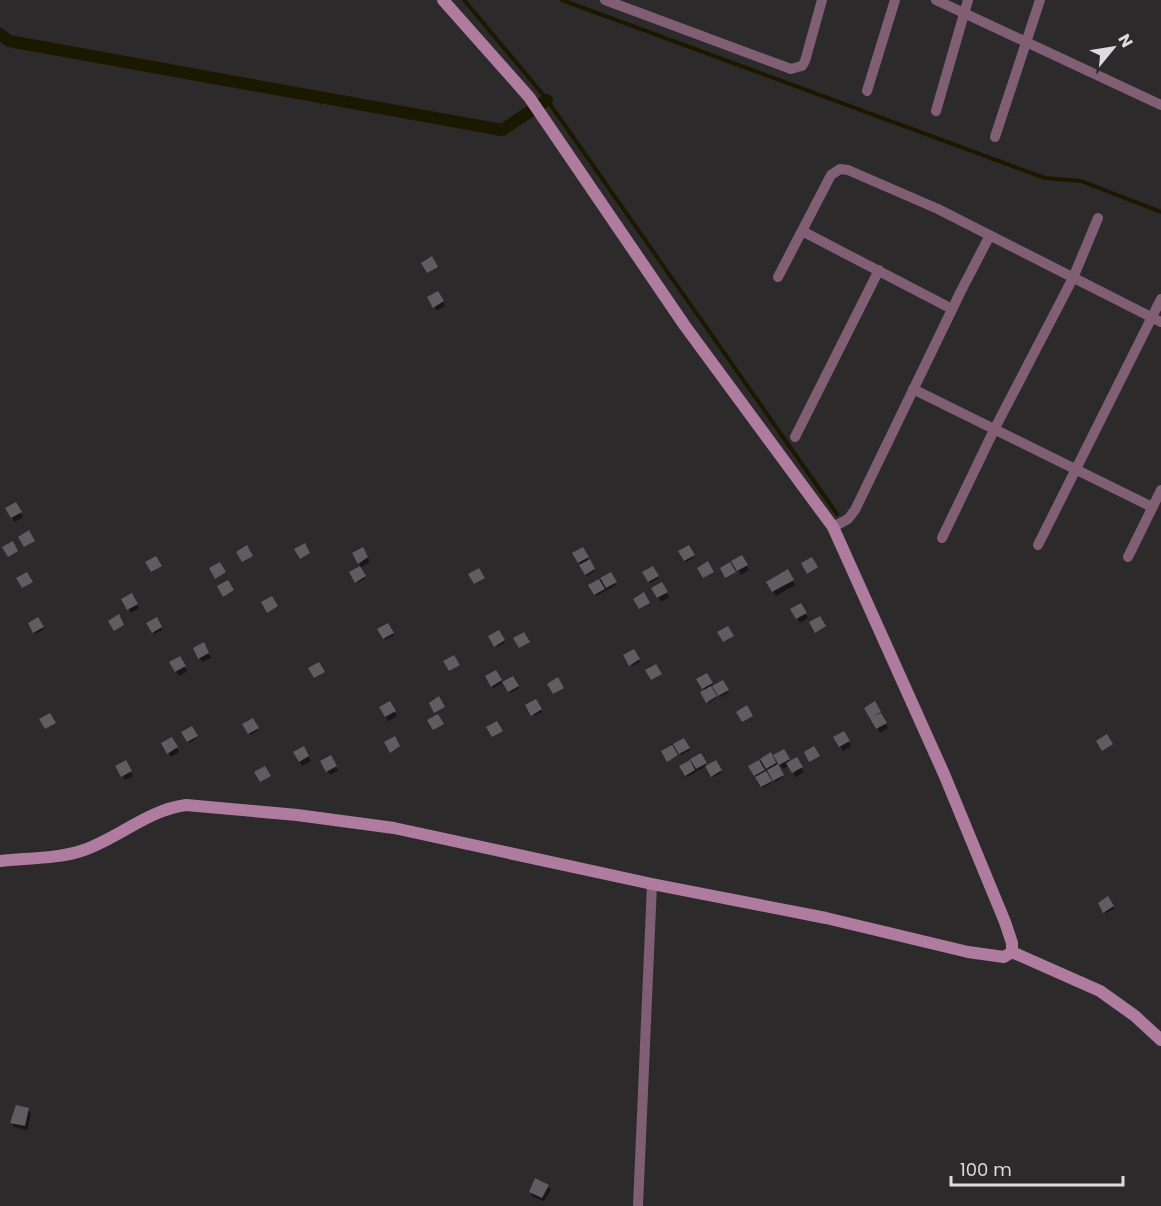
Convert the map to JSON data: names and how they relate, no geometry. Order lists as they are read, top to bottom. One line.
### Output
{"scale_bar":"100 m","north":"top right"}
